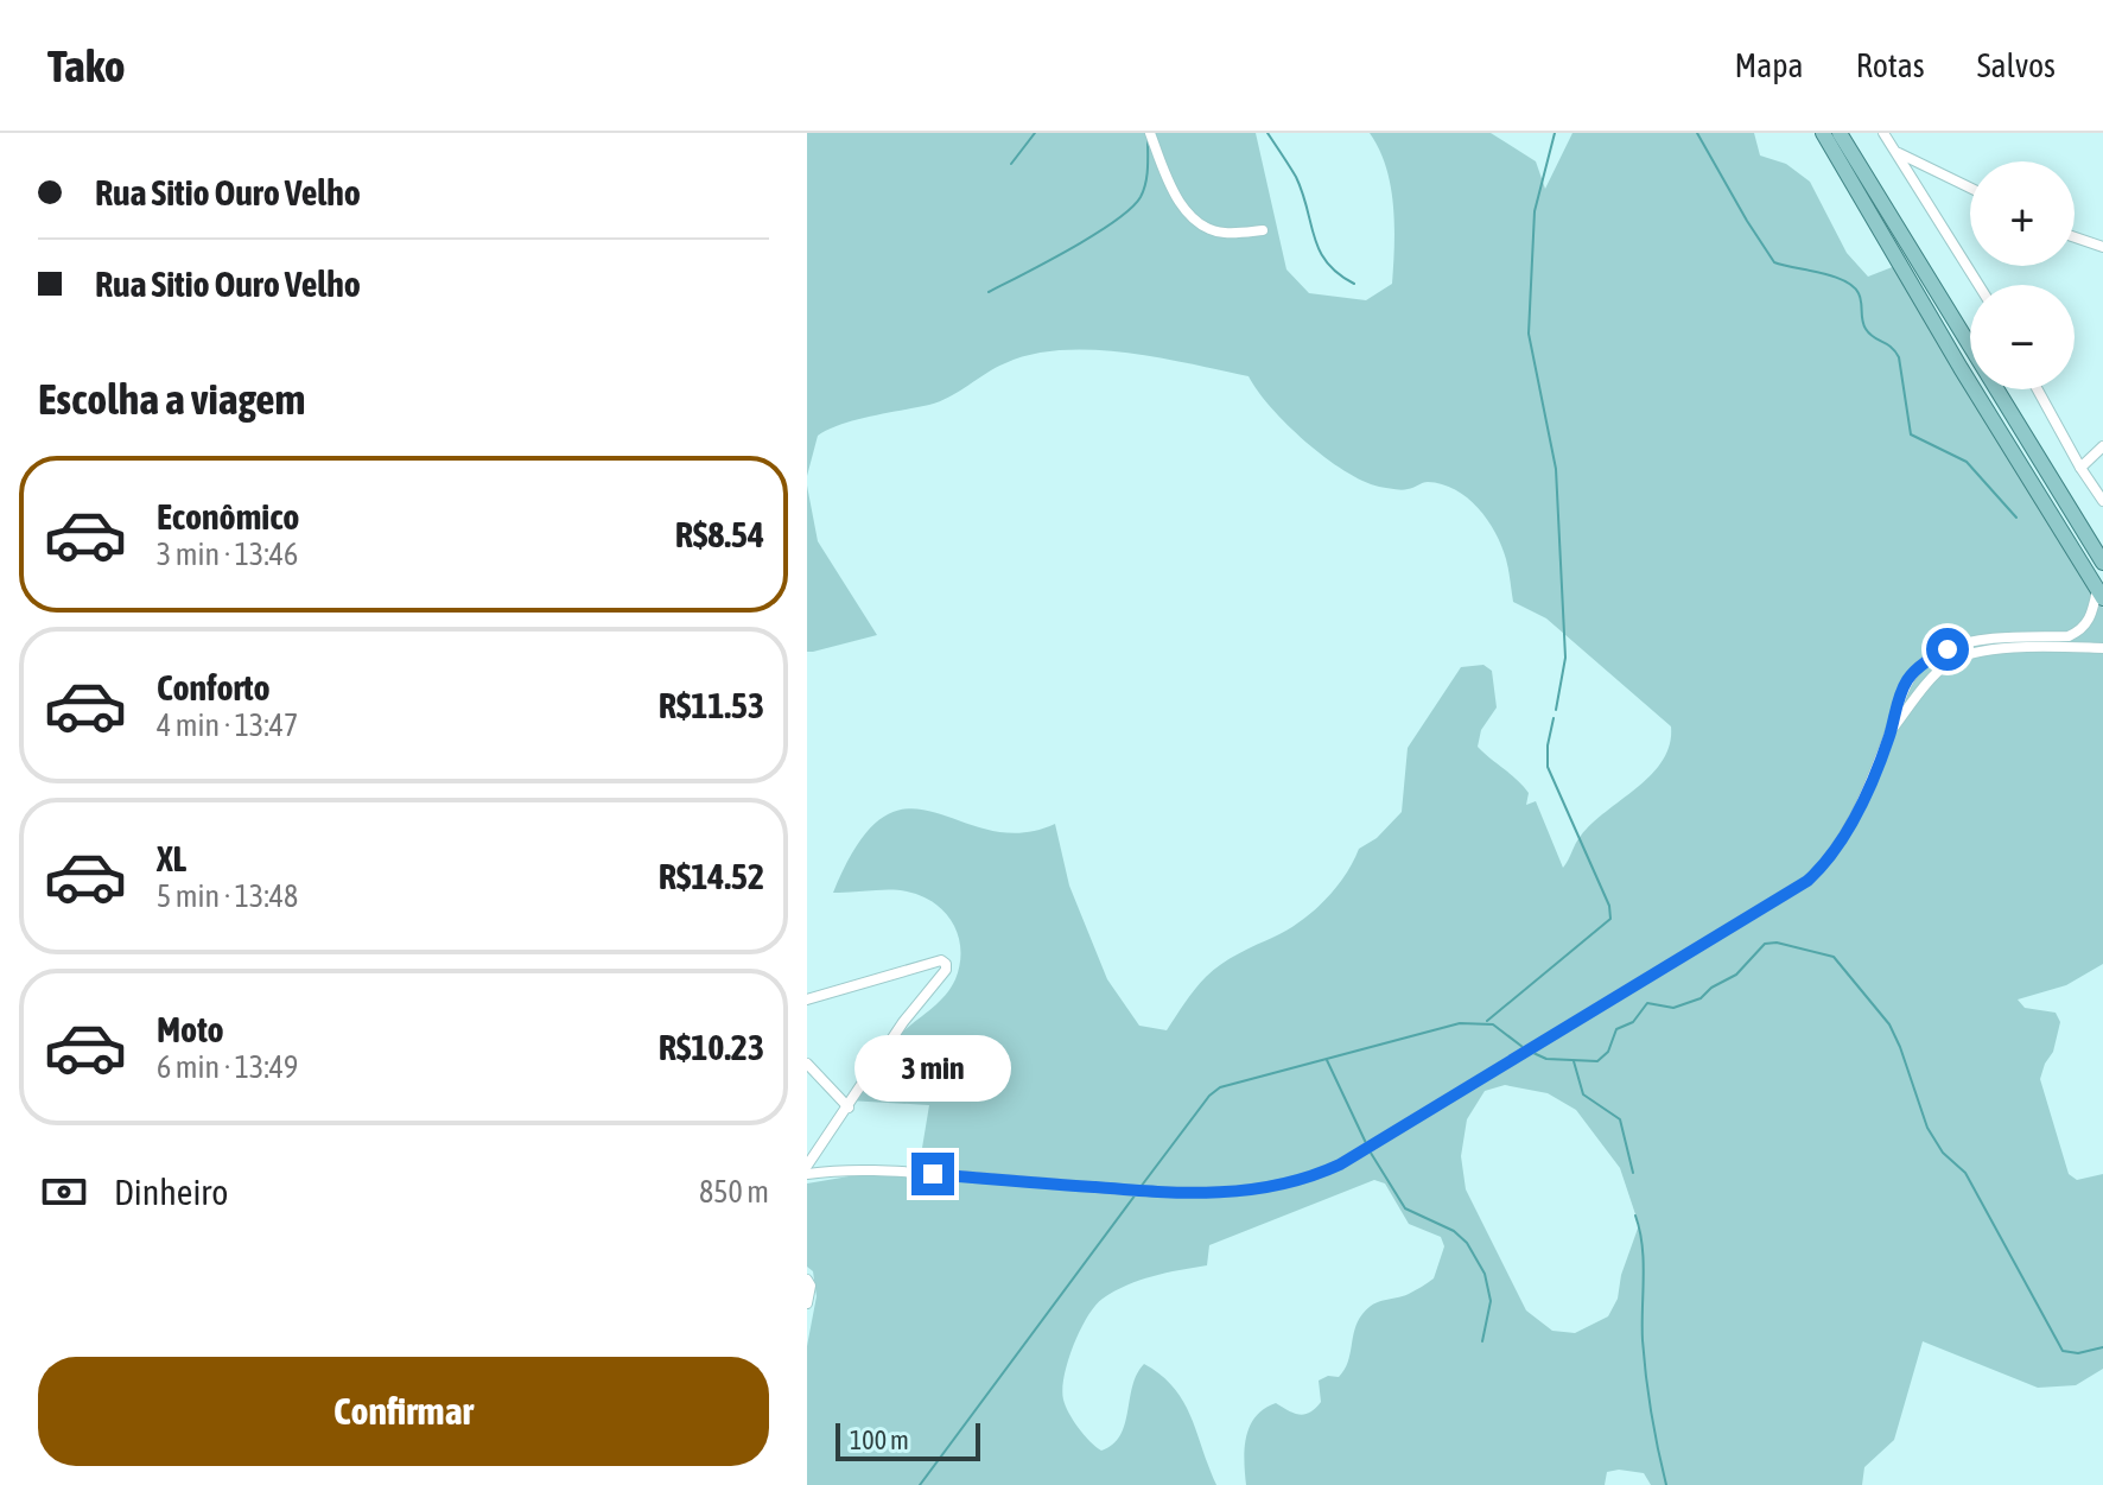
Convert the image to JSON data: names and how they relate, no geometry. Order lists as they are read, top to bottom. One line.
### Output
{"scale_bar":"100 m","page":{"header":"Tako","nav":["Mapa","Rotas","Salvos"],"banner":["Rua Sitio Ouro Velho","Rua Sitio Ouro Velho"],"map_buttons":["+","−"],"heading":"Escolha a viagem","list":[{"name":"Econômico","note":"3 min · 13:46","value":"R$8.54"},{"name":"Conforto","note":"4 min · 13:47","value":"R$11.53"},{"name":"XL","note":"5 min · 13:48","value":"R$14.52"},{"name":"Moto","note":"6 min · 13:49","value":"R$10.23"}],"bubble":"3 min","pay":["Dinheiro","850 m"],"buttons":"Confirmar","scale":"100 m"}}
